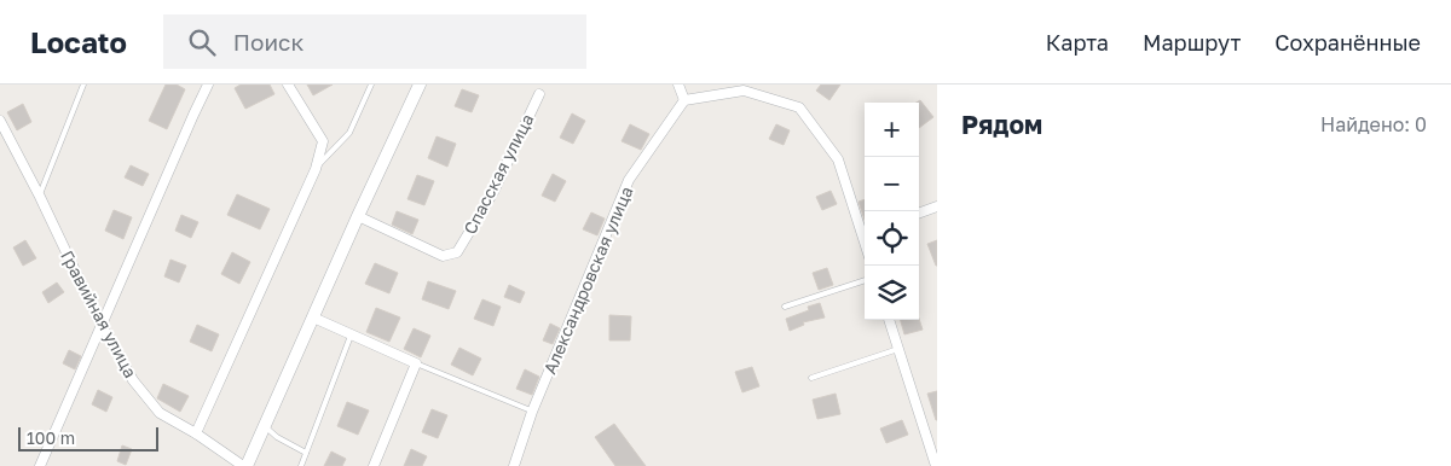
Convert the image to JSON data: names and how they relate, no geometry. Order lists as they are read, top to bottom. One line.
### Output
{"streets":{"street":["Спасская улица","Александровская улица","Гравийная улица"]},"scale_bar":"100 m","page":{"header":"Locato","search":"Поиск","nav":["Карта","Маршрут","Сохранённые"],"heading":["Рядом","Найдено: 0"],"map_buttons":["+","−"],"scale":"100 m"}}
